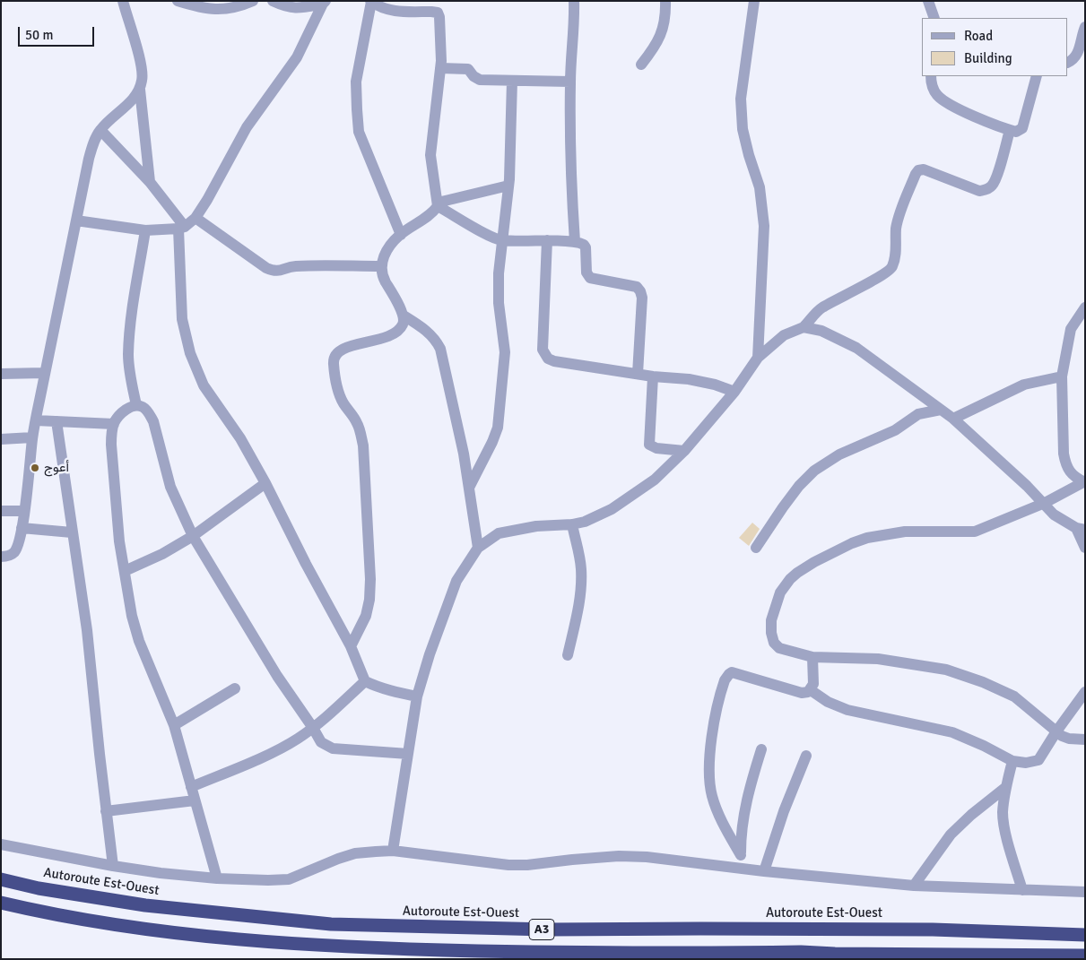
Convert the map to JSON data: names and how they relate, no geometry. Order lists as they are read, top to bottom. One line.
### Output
{"streets":{"highway":["Autoroute Est-Ouest","A3"]},"places":["أعوج"],"legend":["Road","Building"],"scale_bar":"50 m"}
